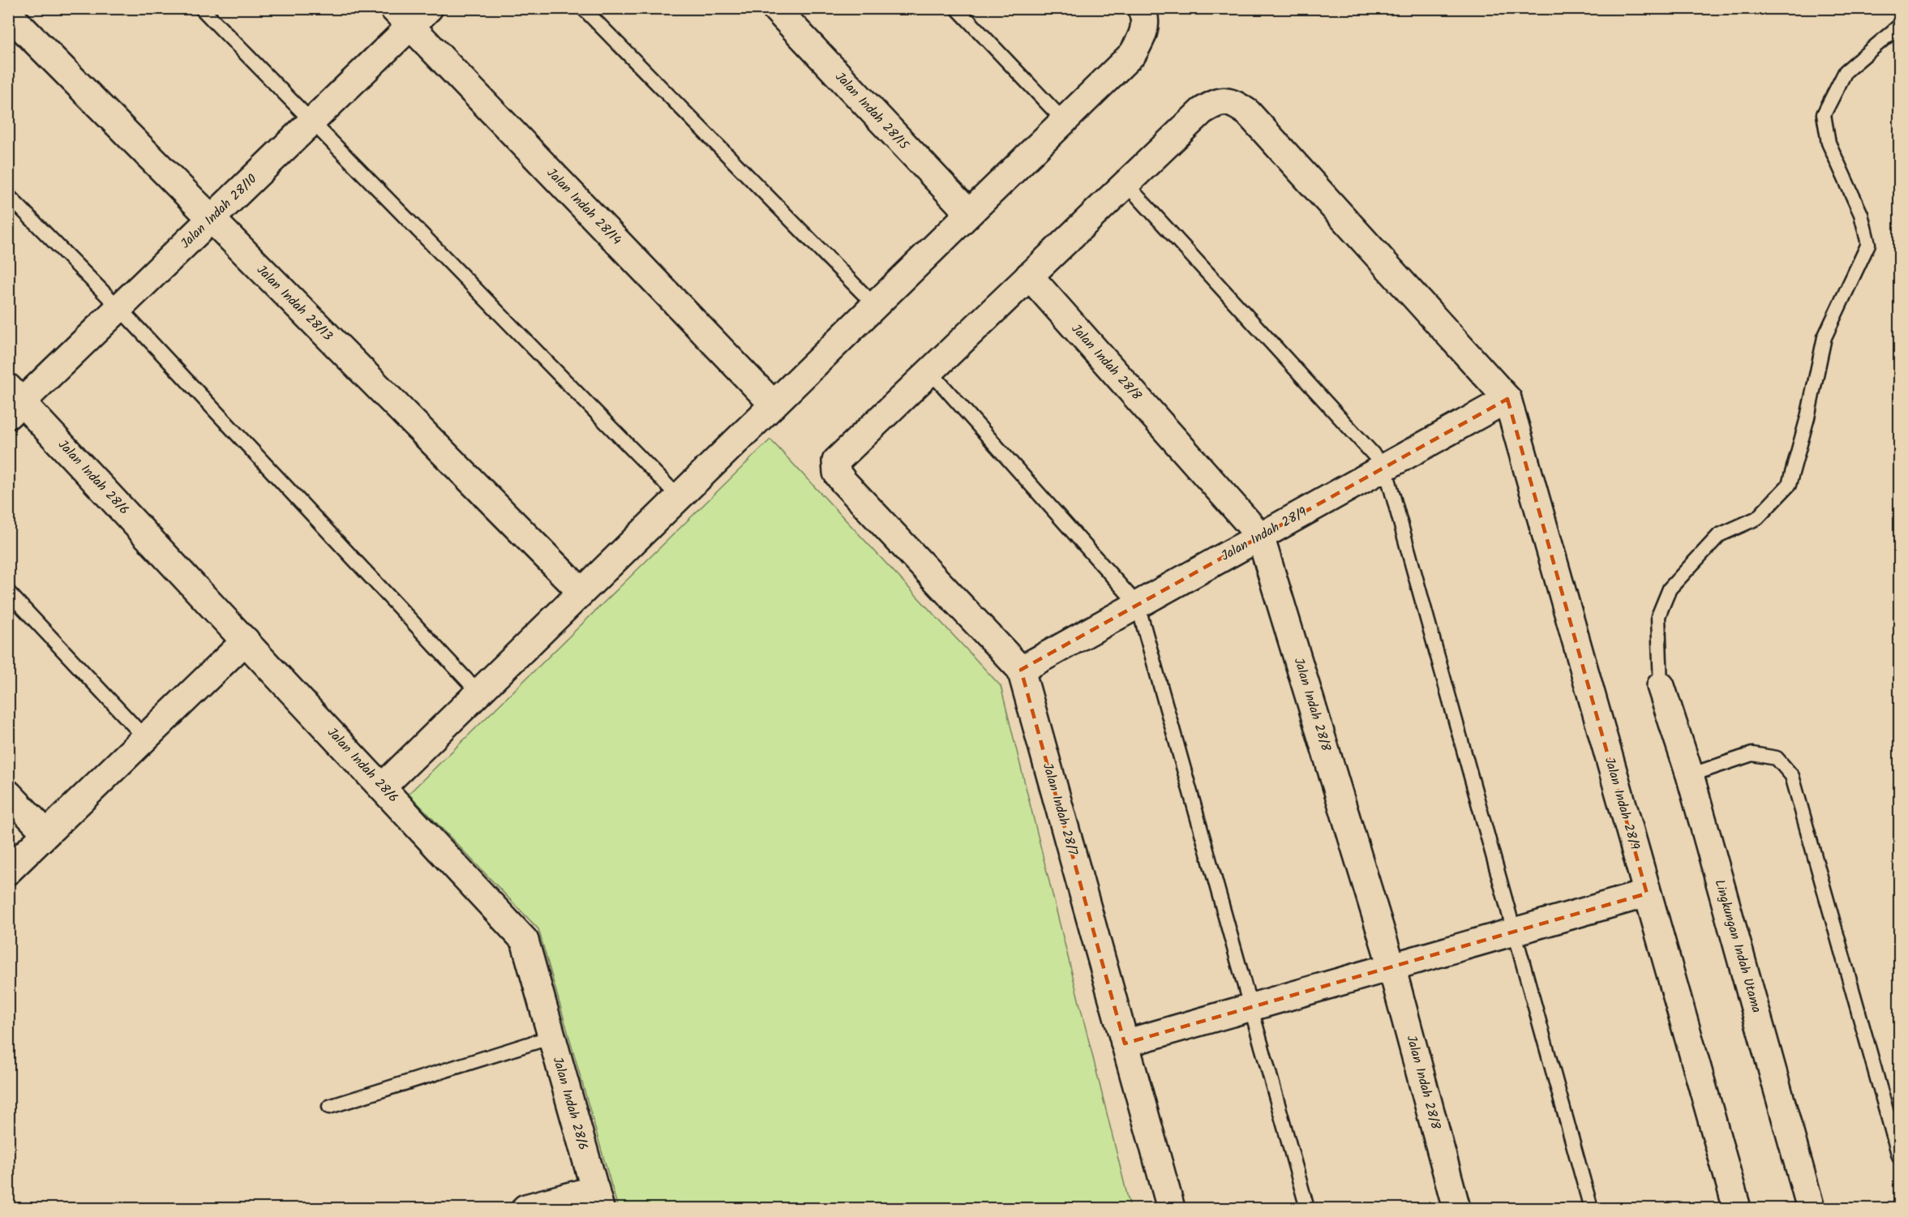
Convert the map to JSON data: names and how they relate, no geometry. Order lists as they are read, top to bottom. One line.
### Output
{"streets":{"street":["Jalan Indah 28/15","Jalan Indah 28/14","Jalan Indah 28/10","Jalan Indah 28/13","Jalan Indah 28/8","Jalan Indah 28/6","Jalan Indah 28/9","Jalan Indah 28/7","Lingkungan Indah Utama"]},"crossings":[["Jalan Indah 28/14","Jalan Indah 28/10"],["Jalan Indah 28/10","Jalan Indah 28/13"],["Jalan Indah 28/10","Jalan Indah 28/6"],["Jalan Indah 28/8","Jalan Indah 28/9"],["Jalan Indah 28/9","Jalan Indah 28/7"]]}
